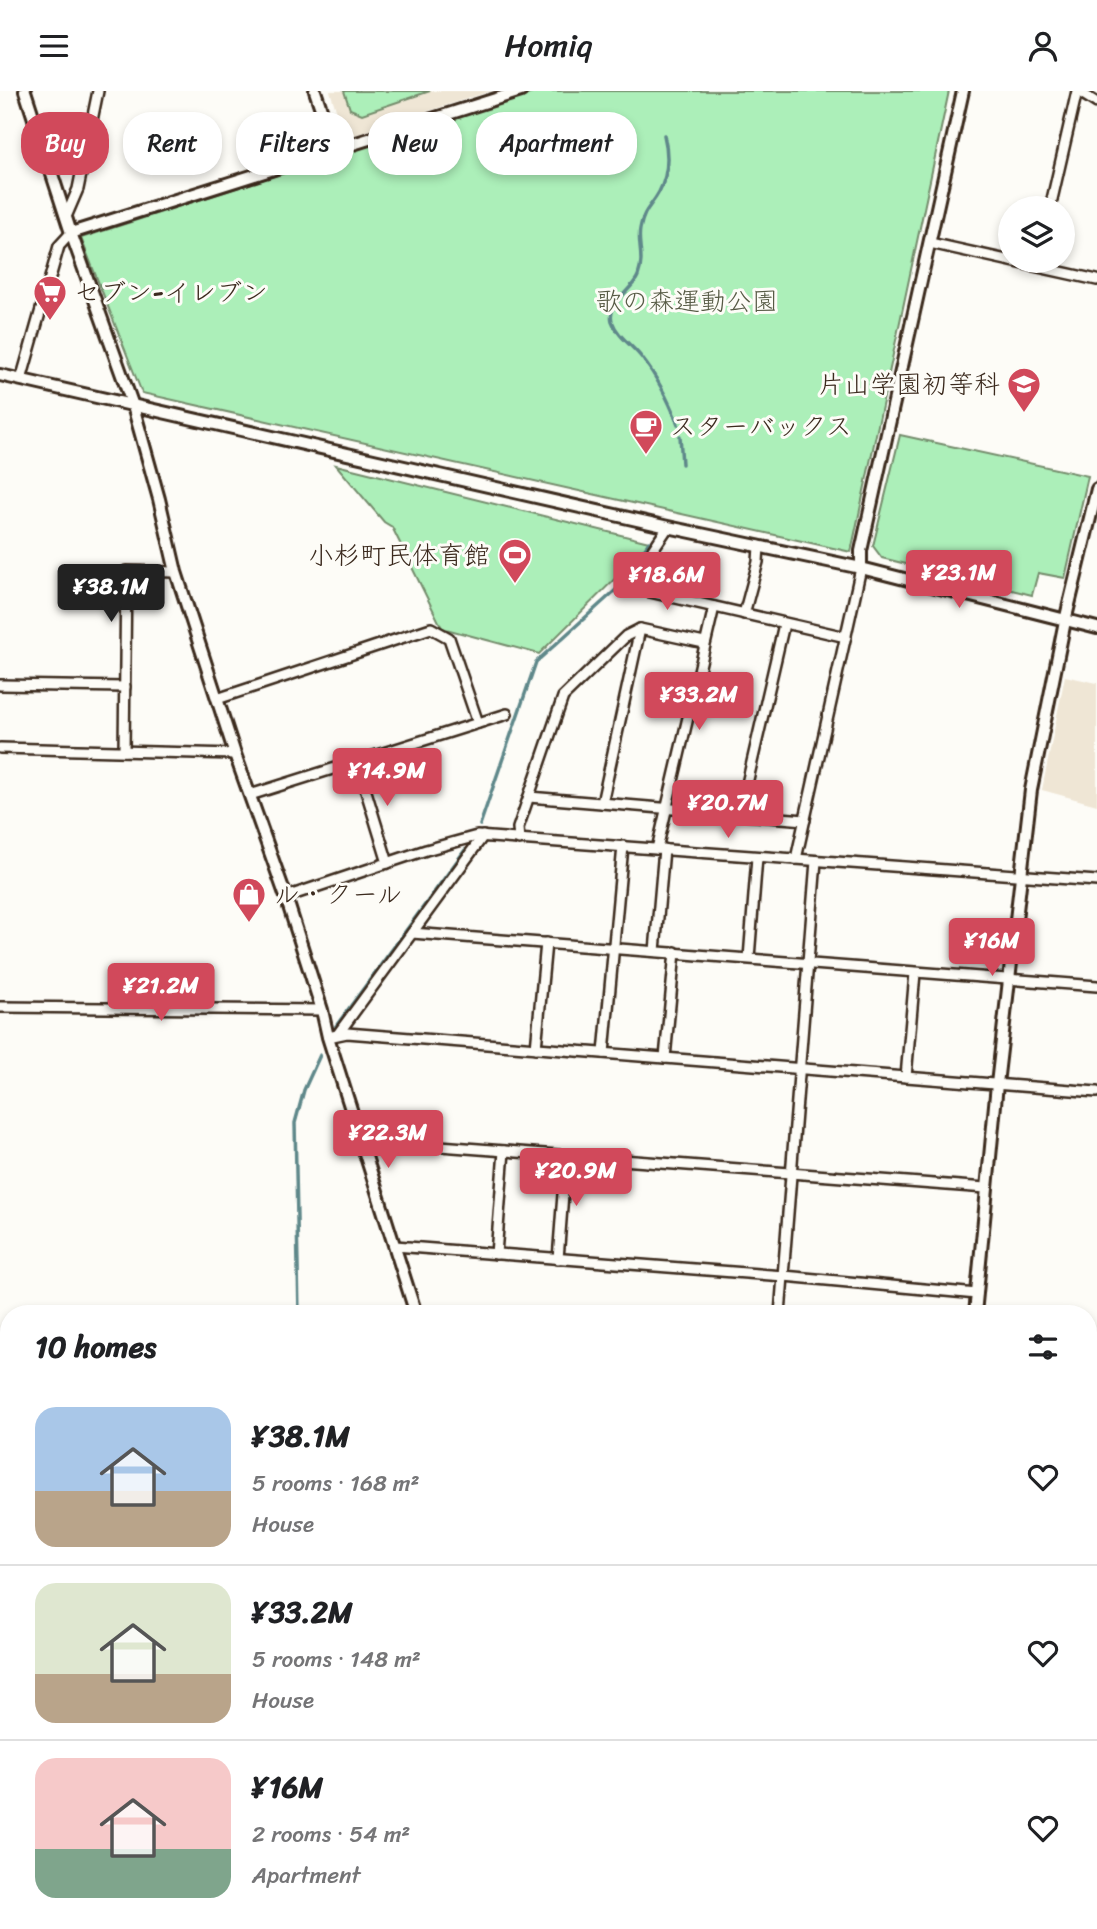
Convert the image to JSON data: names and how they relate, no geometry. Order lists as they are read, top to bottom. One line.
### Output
{"parks":["歌の森運動公園"],"places":{"supermarket":["セブン-イレブン"],"school or university":["片山学園初等科"],"cafe":["スターバックス"],"sports":["小杉町民体育館"],"shop":["ル・クール"]},"page":{"header":"Homiq","chip":["Buy","Rent","Filters","New","Apartment"],"price":["¥23.1M","¥18.6M","¥38.1M","¥33.2M","¥14.9M","¥20.7M","¥16M","¥21.2M","¥22.3M","¥20.9M"],"heading":"10 homes","list":[{"name":"¥38.1M","note":"5 rooms · 168 m² · House"},{"name":"¥33.2M","note":"5 rooms · 148 m² · House"},{"name":"¥16M","note":"2 rooms · 54 m² · Apartment"}]}}
